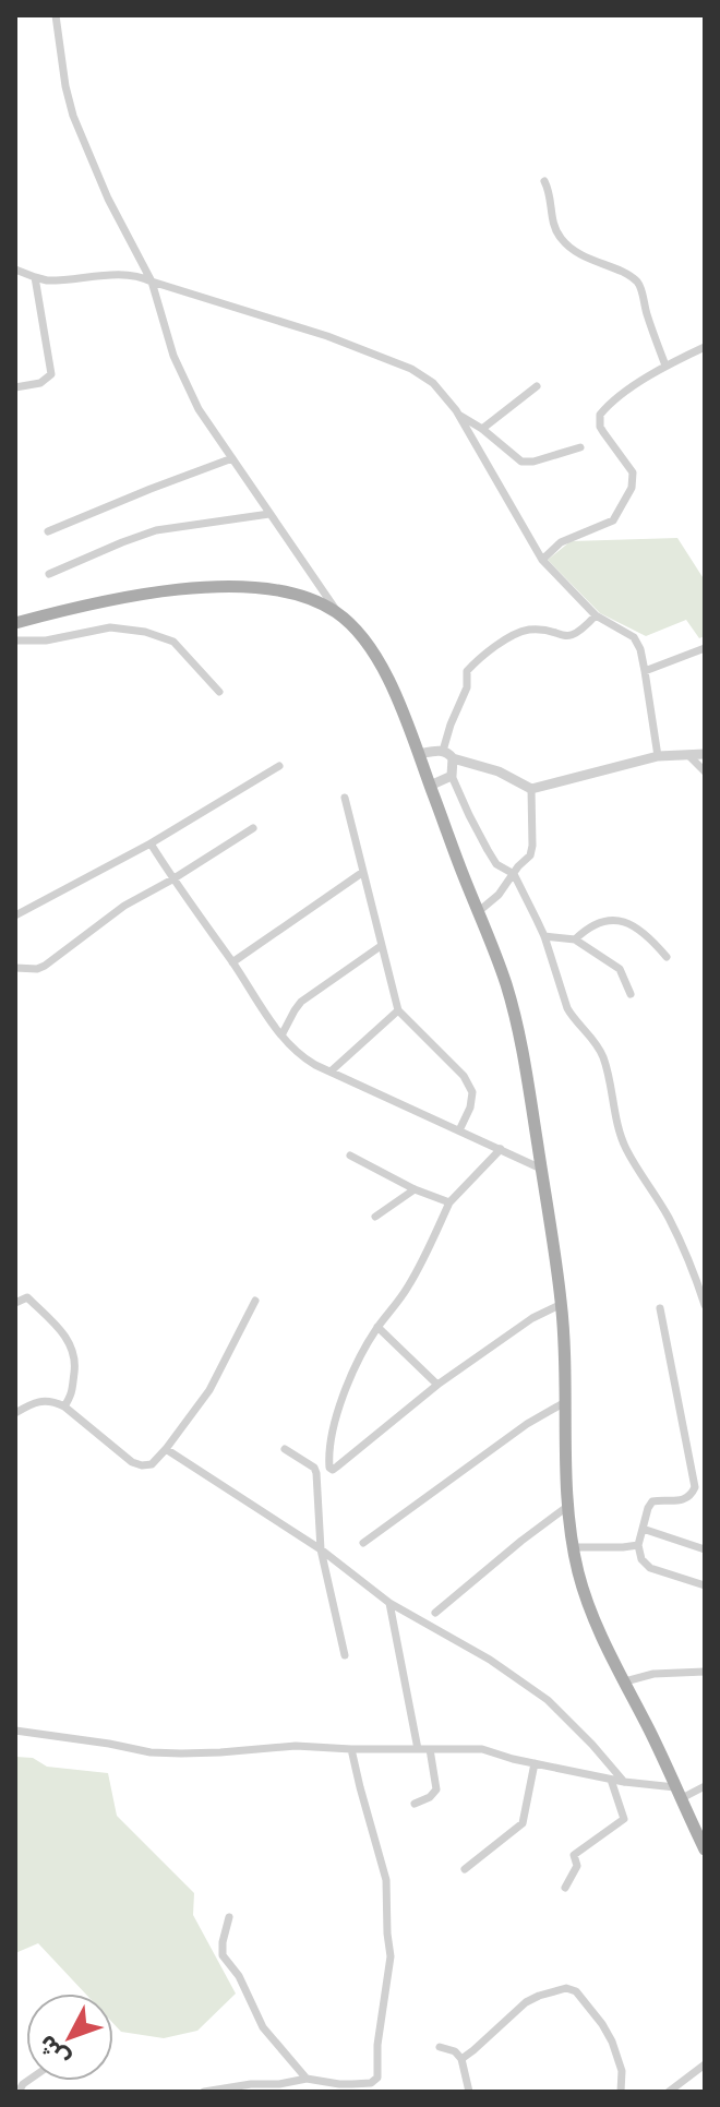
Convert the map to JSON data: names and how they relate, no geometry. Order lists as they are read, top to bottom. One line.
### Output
{"north":"bottom left"}
